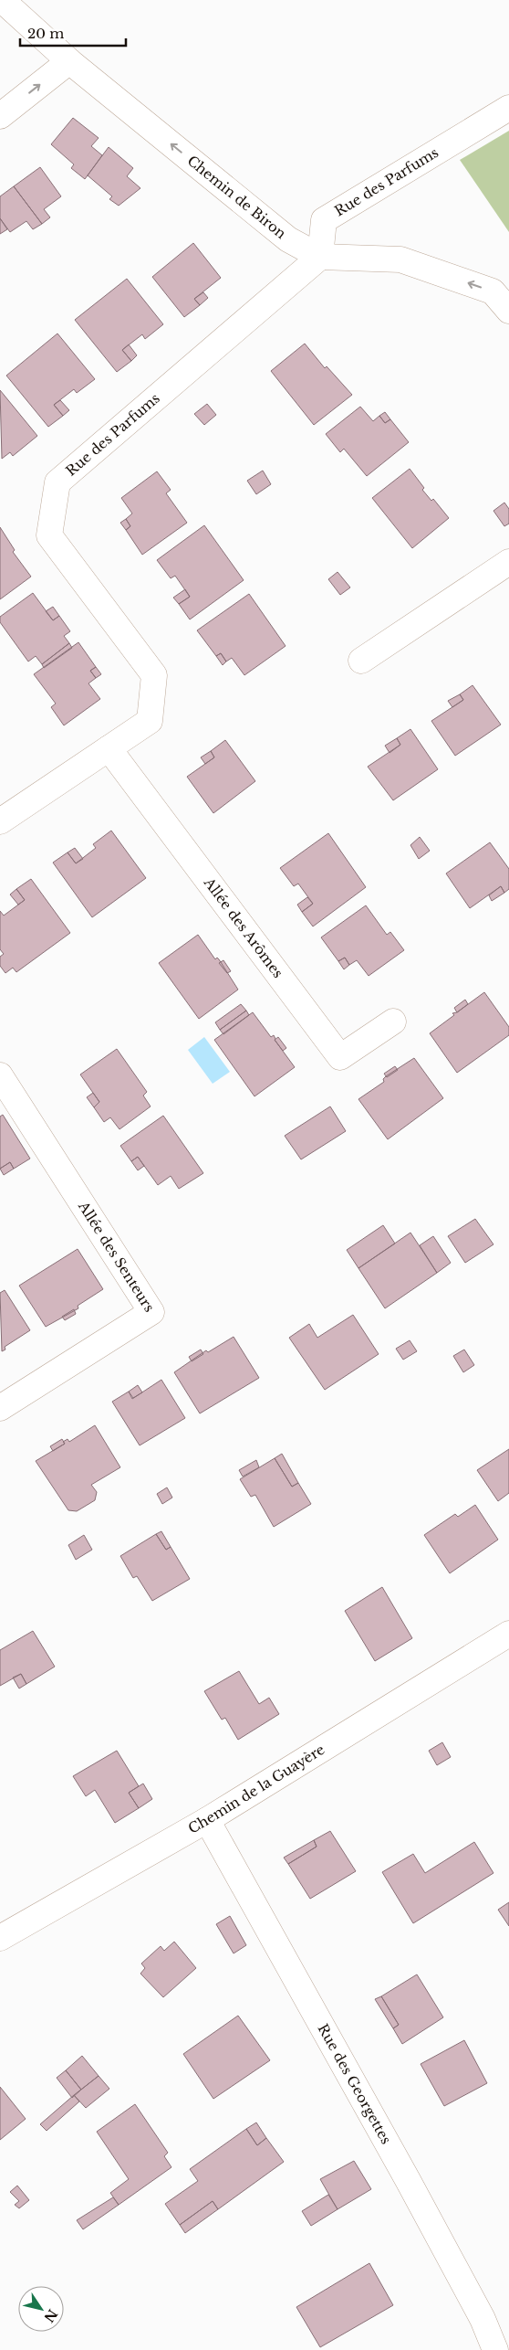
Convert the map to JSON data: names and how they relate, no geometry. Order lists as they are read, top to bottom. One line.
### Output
{"streets":{"street":["Rue des Parfums","Chemin de Biron","Allée des Arômes","Allée des Senteurs","Chemin de la Guayère","Rue des Georgettes"]},"crossings":[["Rue des Parfums","Chemin de Biron"],["Rue des Parfums","Allée des Arômes"],["Chemin de la Guayère","Rue des Georgettes"]],"one_way":["Chemin de Biron"],"scale_bar":"20 m","north":"bottom right"}
